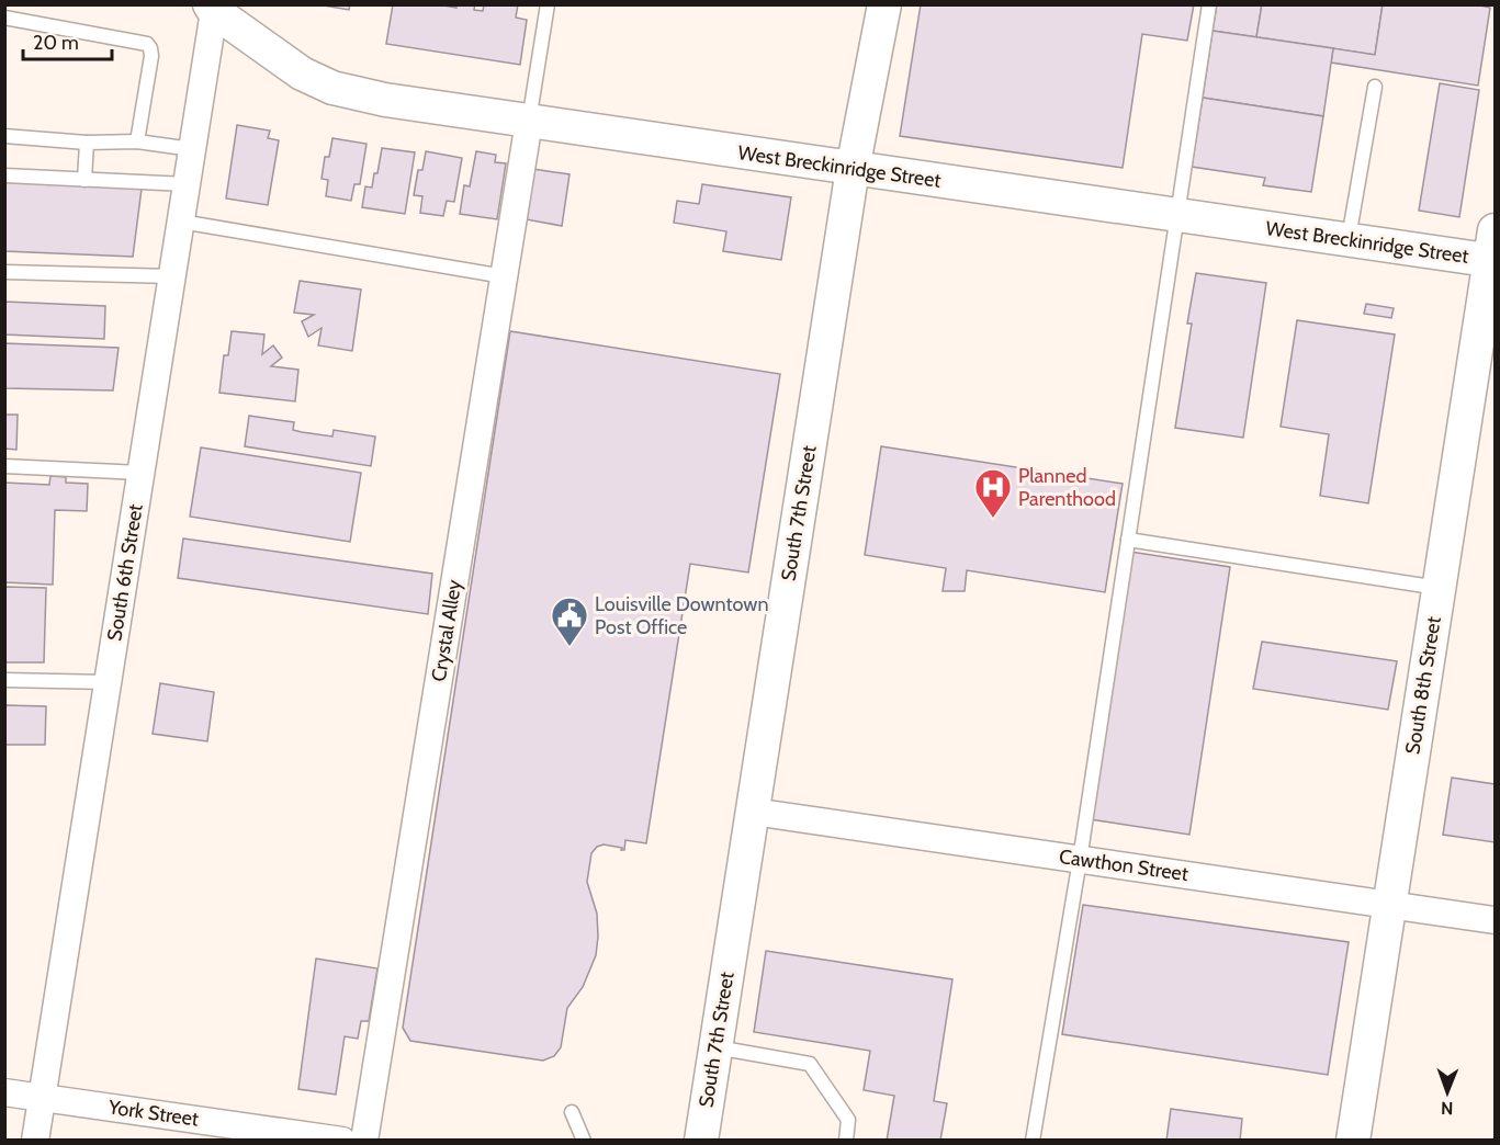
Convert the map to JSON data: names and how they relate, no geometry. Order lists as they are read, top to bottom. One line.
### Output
{"streets":{"street":["West Breckinridge Street","South 7th Street","South 6th Street","Crystal Alley","South 8th Street","Cawthon Street","York Street"]},"crossings":[["West Breckinridge Street","South 7th Street"],["West Breckinridge Street","South 6th Street"],["West Breckinridge Street","Crystal Alley"],["West Breckinridge Street","South 8th Street"],["South 7th Street","Cawthon Street"],["South 6th Street","York Street"],["South 8th Street","Cawthon Street"]],"places":{"hospital":["Planned Parenthood"],"public building":["Louisville Downtown Post Office"]},"scale_bar":"20 m","north":"bottom"}
